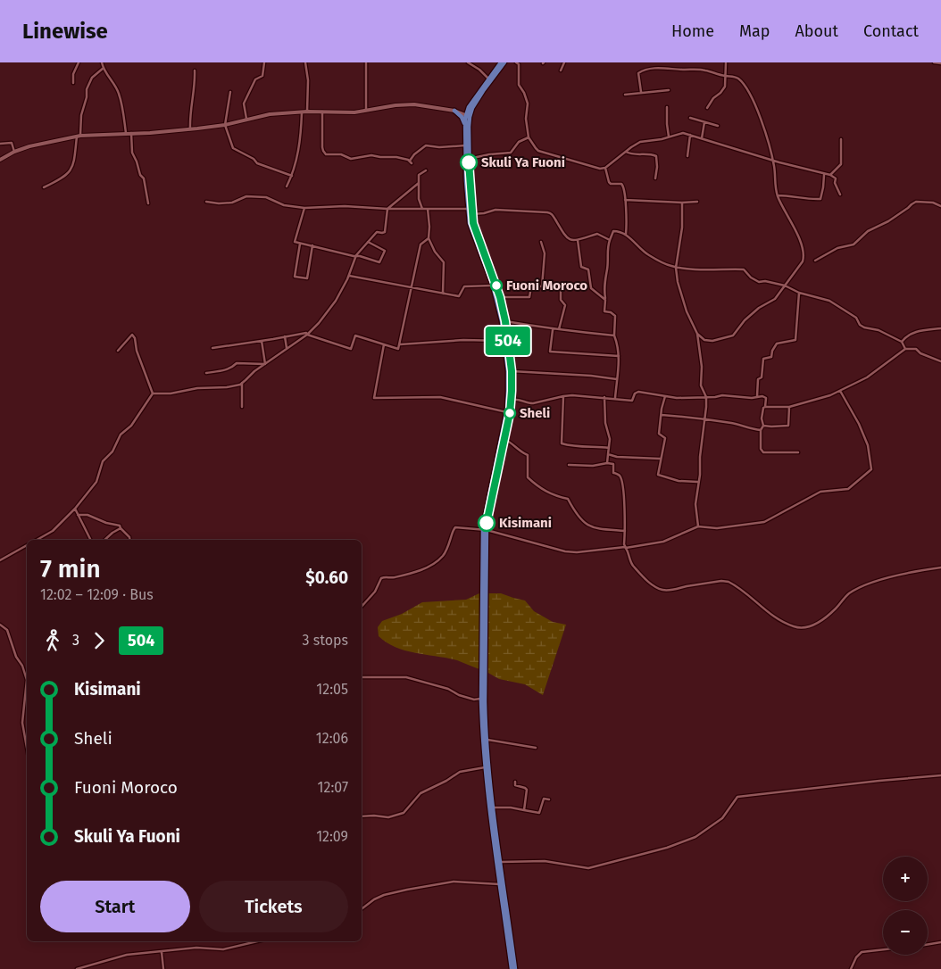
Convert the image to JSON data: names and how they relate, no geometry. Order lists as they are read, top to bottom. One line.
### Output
{"places":["Skuli Ya Fuoni","Fuoni Moroco","Sheli","Kisimani"],"lines":["bus line 504"],"page":{"header":"Linewise","nav":["Home","Map","About","Contact"],"on_map":"504","heading":["7 min","12:02 – 12:09 · Bus","$0.60"],"legs":["3","504","3 stops"],"list":[{"name":"Kisimani","value":"12:05"},{"name":"Sheli","value":"12:06"},{"name":"Fuoni Moroco","value":"12:07"},{"name":"Skuli Ya Fuoni","value":"12:09"}],"map_buttons":["+","−"],"buttons":["Start","Tickets"]}}
